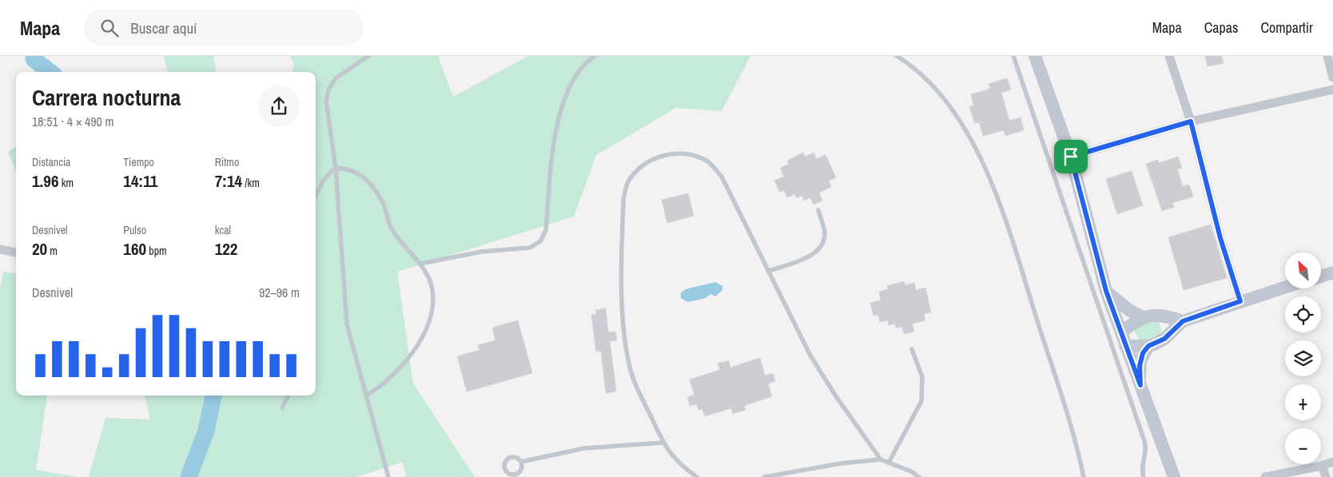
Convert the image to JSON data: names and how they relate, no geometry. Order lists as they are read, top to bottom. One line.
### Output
{"north":"top left","page":{"header":"Mapa","search":"Buscar aquí","nav":["Mapa","Capas","Compartir"],"heading":["Carrera nocturna","18:51 · 4 × 490 m"],"stats":[["Distancia","1.96 km"],["Tiempo","14:11"],["Ritmo","7:14 /km"],["Desnivel","20 m"],["Pulso","160 bpm"],["kcal","122"]],"map_buttons":["+","−"],"chart":["Desnivel","92–96 m"]}}
